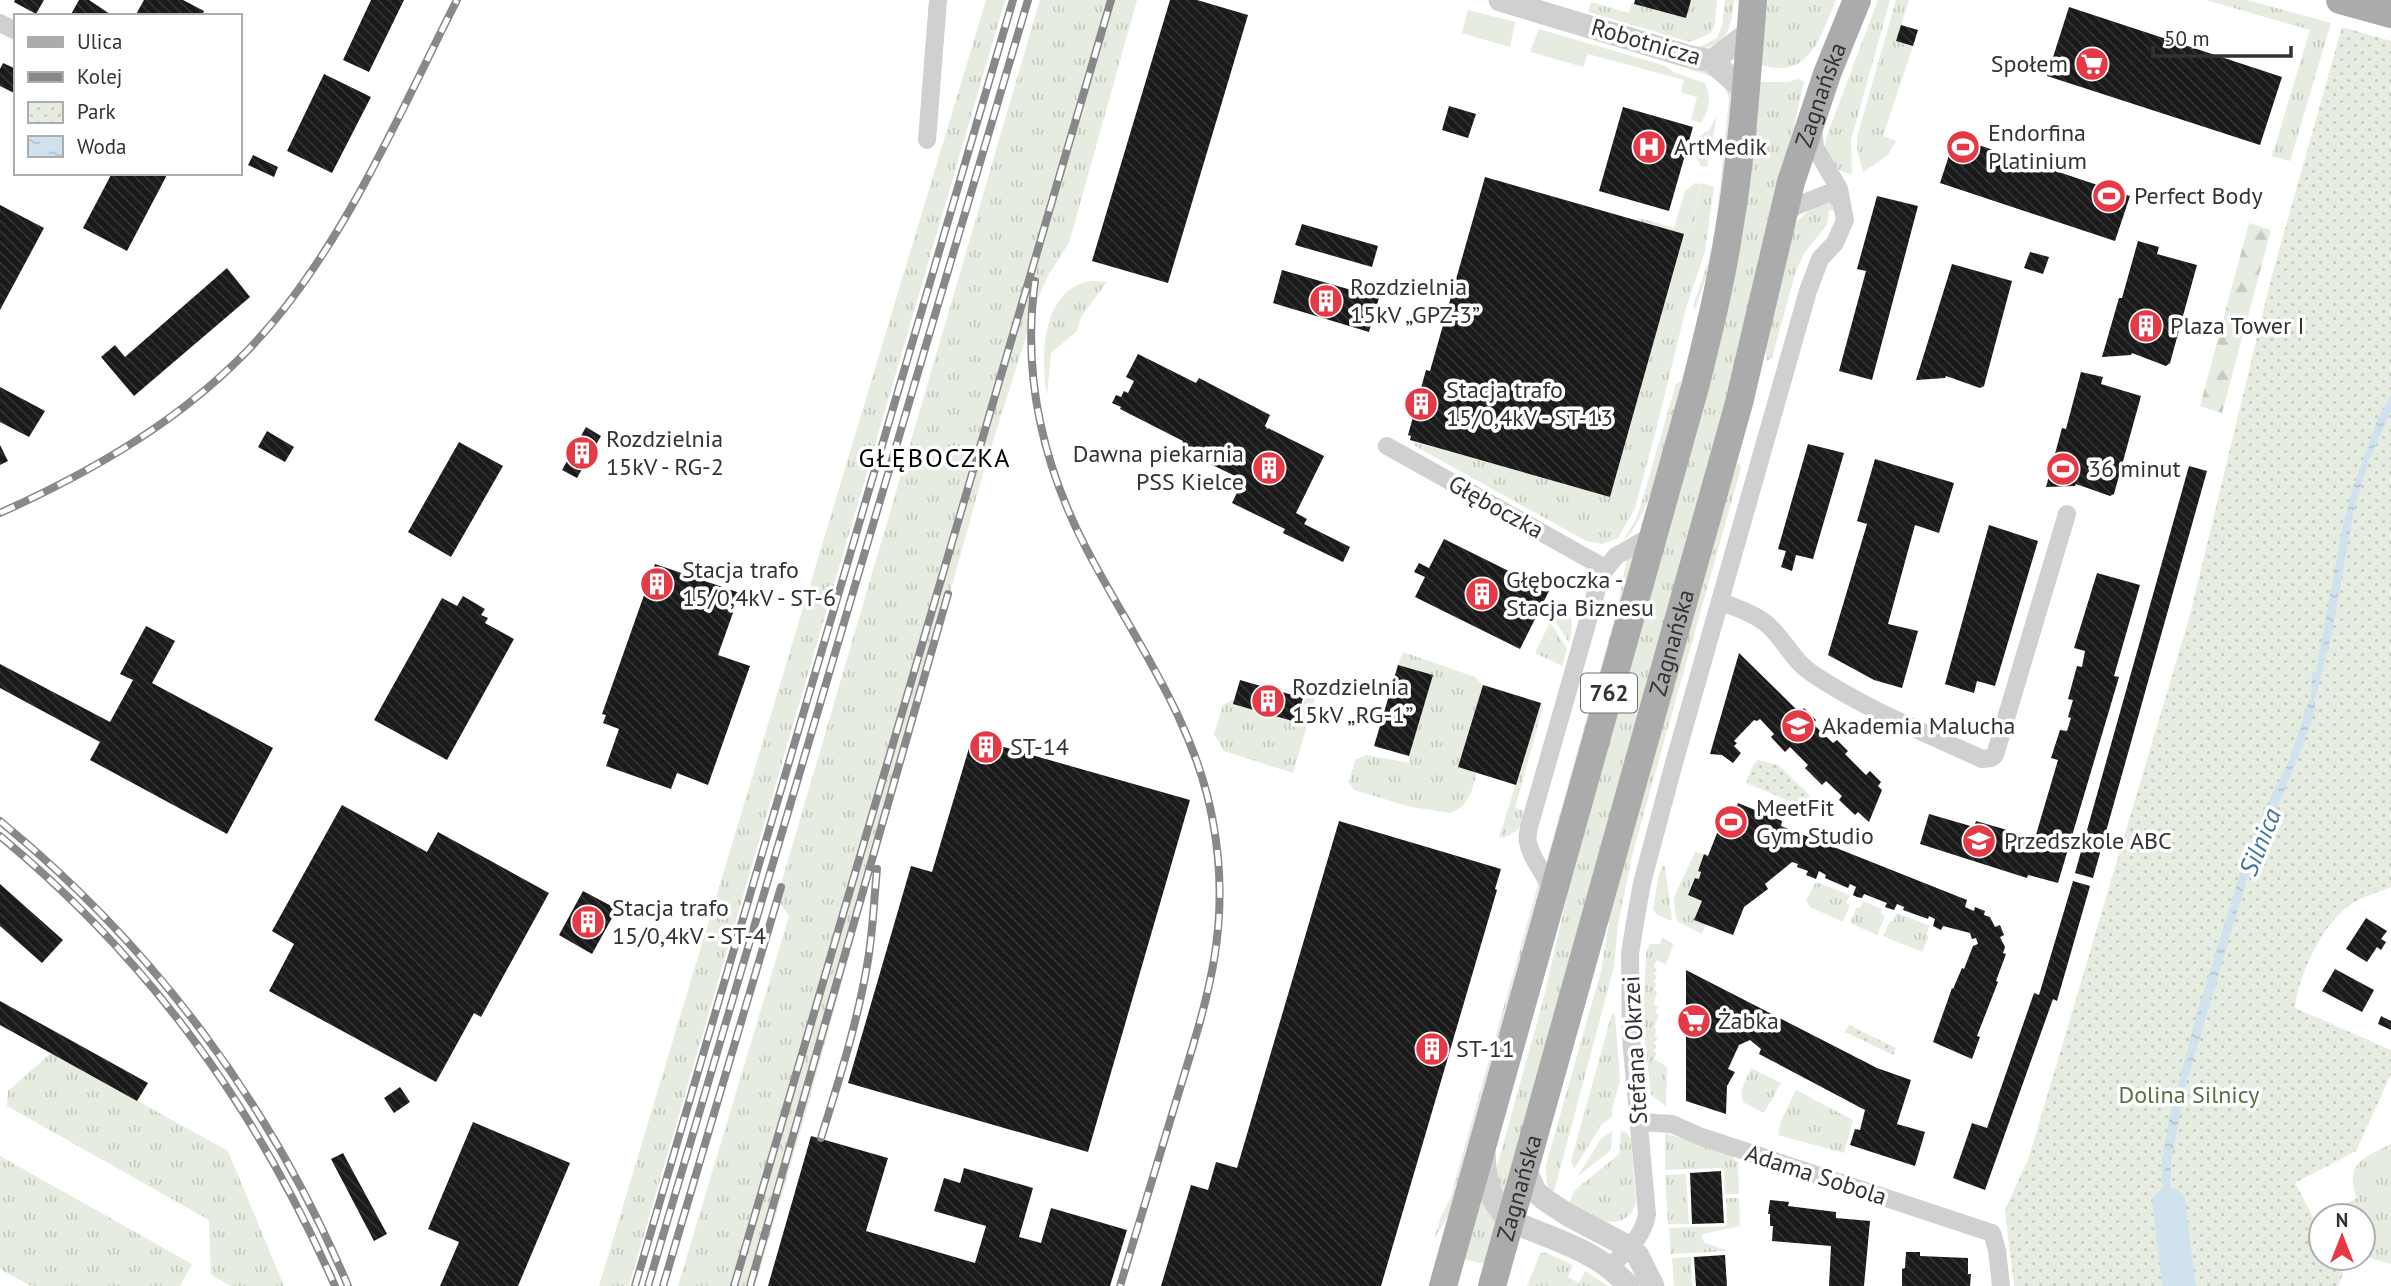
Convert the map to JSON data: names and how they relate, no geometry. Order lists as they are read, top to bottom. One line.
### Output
{"streets":{"main road":["Zagnańska","762"],"street":["Robotnicza","Głęboczka","Stefana Okrzei","Adama Sobola"]},"crossings":[["Robotnicza","Zagnańska"],["Zagnańska","Stefana Okrzei"],["Stefana Okrzei","Adama Sobola"]],"districts":["GŁĘBOCZKA"],"water":["Silnica"],"parks":["Dolina Silnicy"],"places":{"supermarket":["Społem","Żabka"],"hospital":["ArtMedik"],"sports":["Endorfina Platinium","Perfect Body","36 minut","MeetFit Gym Studio"],"building":["Rozdzielnia 15kV „GPZ-3”","Plaza Tower I","Stacja trafo 15/0,4kV - ST-13","Rozdzielnia 15kV - RG-2","Dawna piekarnia PSS Kielce","Stacja trafo 15/0,4kV - ST-6","Głęboczka - Stacja Biznesu","Rozdzielnia 15kV „RG-1”","ST-14","Stacja trafo 15/0,4kV - ST-4","ST-11"],"school or university":["Akademia Malucha","Przedszkole ABC"]},"legend":["Ulica","Kolej","Park","Woda"],"scale_bar":"50 m","north":"top"}
